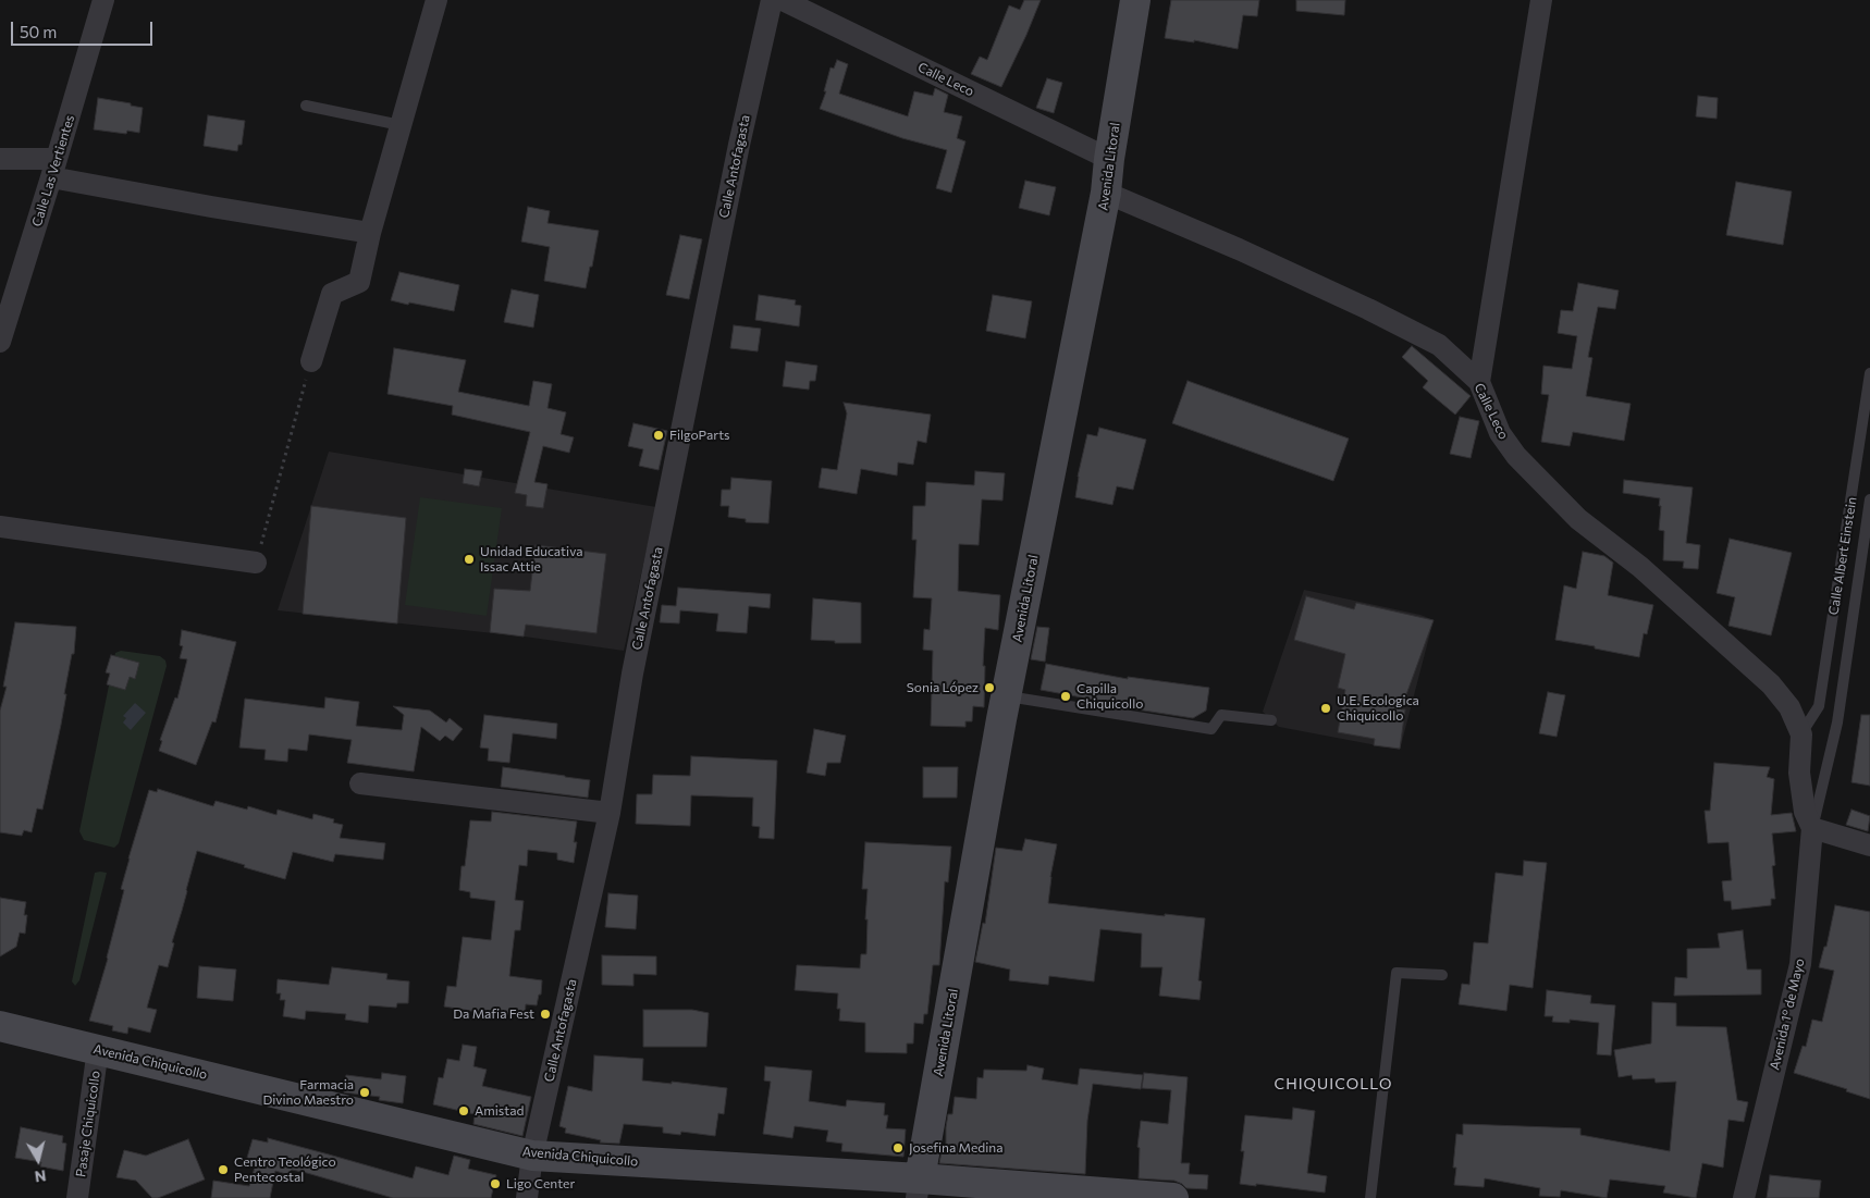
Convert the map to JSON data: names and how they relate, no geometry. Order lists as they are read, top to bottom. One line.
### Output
{"streets":{"street":["Calle Leco","Calle Antofagasta","Avenida Litoral","Calle Las Vertientes","Avenida 1º de Mayo","Avenida Chiquicollo","Pasaje Chiquicollo"],"lane":["Calle Albert Einstein"]},"crossings":[["Calle Leco","Avenida Litoral"],["Calle Leco","Calle Albert Einstein"],["Calle Antofagasta","Avenida Chiquicollo"],["Avenida Litoral","Avenida Chiquicollo"],["Calle Albert Einstein","Avenida 1º de Mayo"],["Avenida Chiquicollo","Pasaje Chiquicollo"]],"districts":["CHIQUICOLLO"],"places":["FilgoParts","Unidad Educativa Issac Attie","Sonia López","Capilla Chiquicollo","U.E. Ecologica Chiquicollo","Da Mafia Fest","Farmacia Divino Maestro","Amistad","Josefina Medina","Centro Teológico Pentecostal","Ligo Center"],"scale_bar":"50 m","north":"bottom"}
